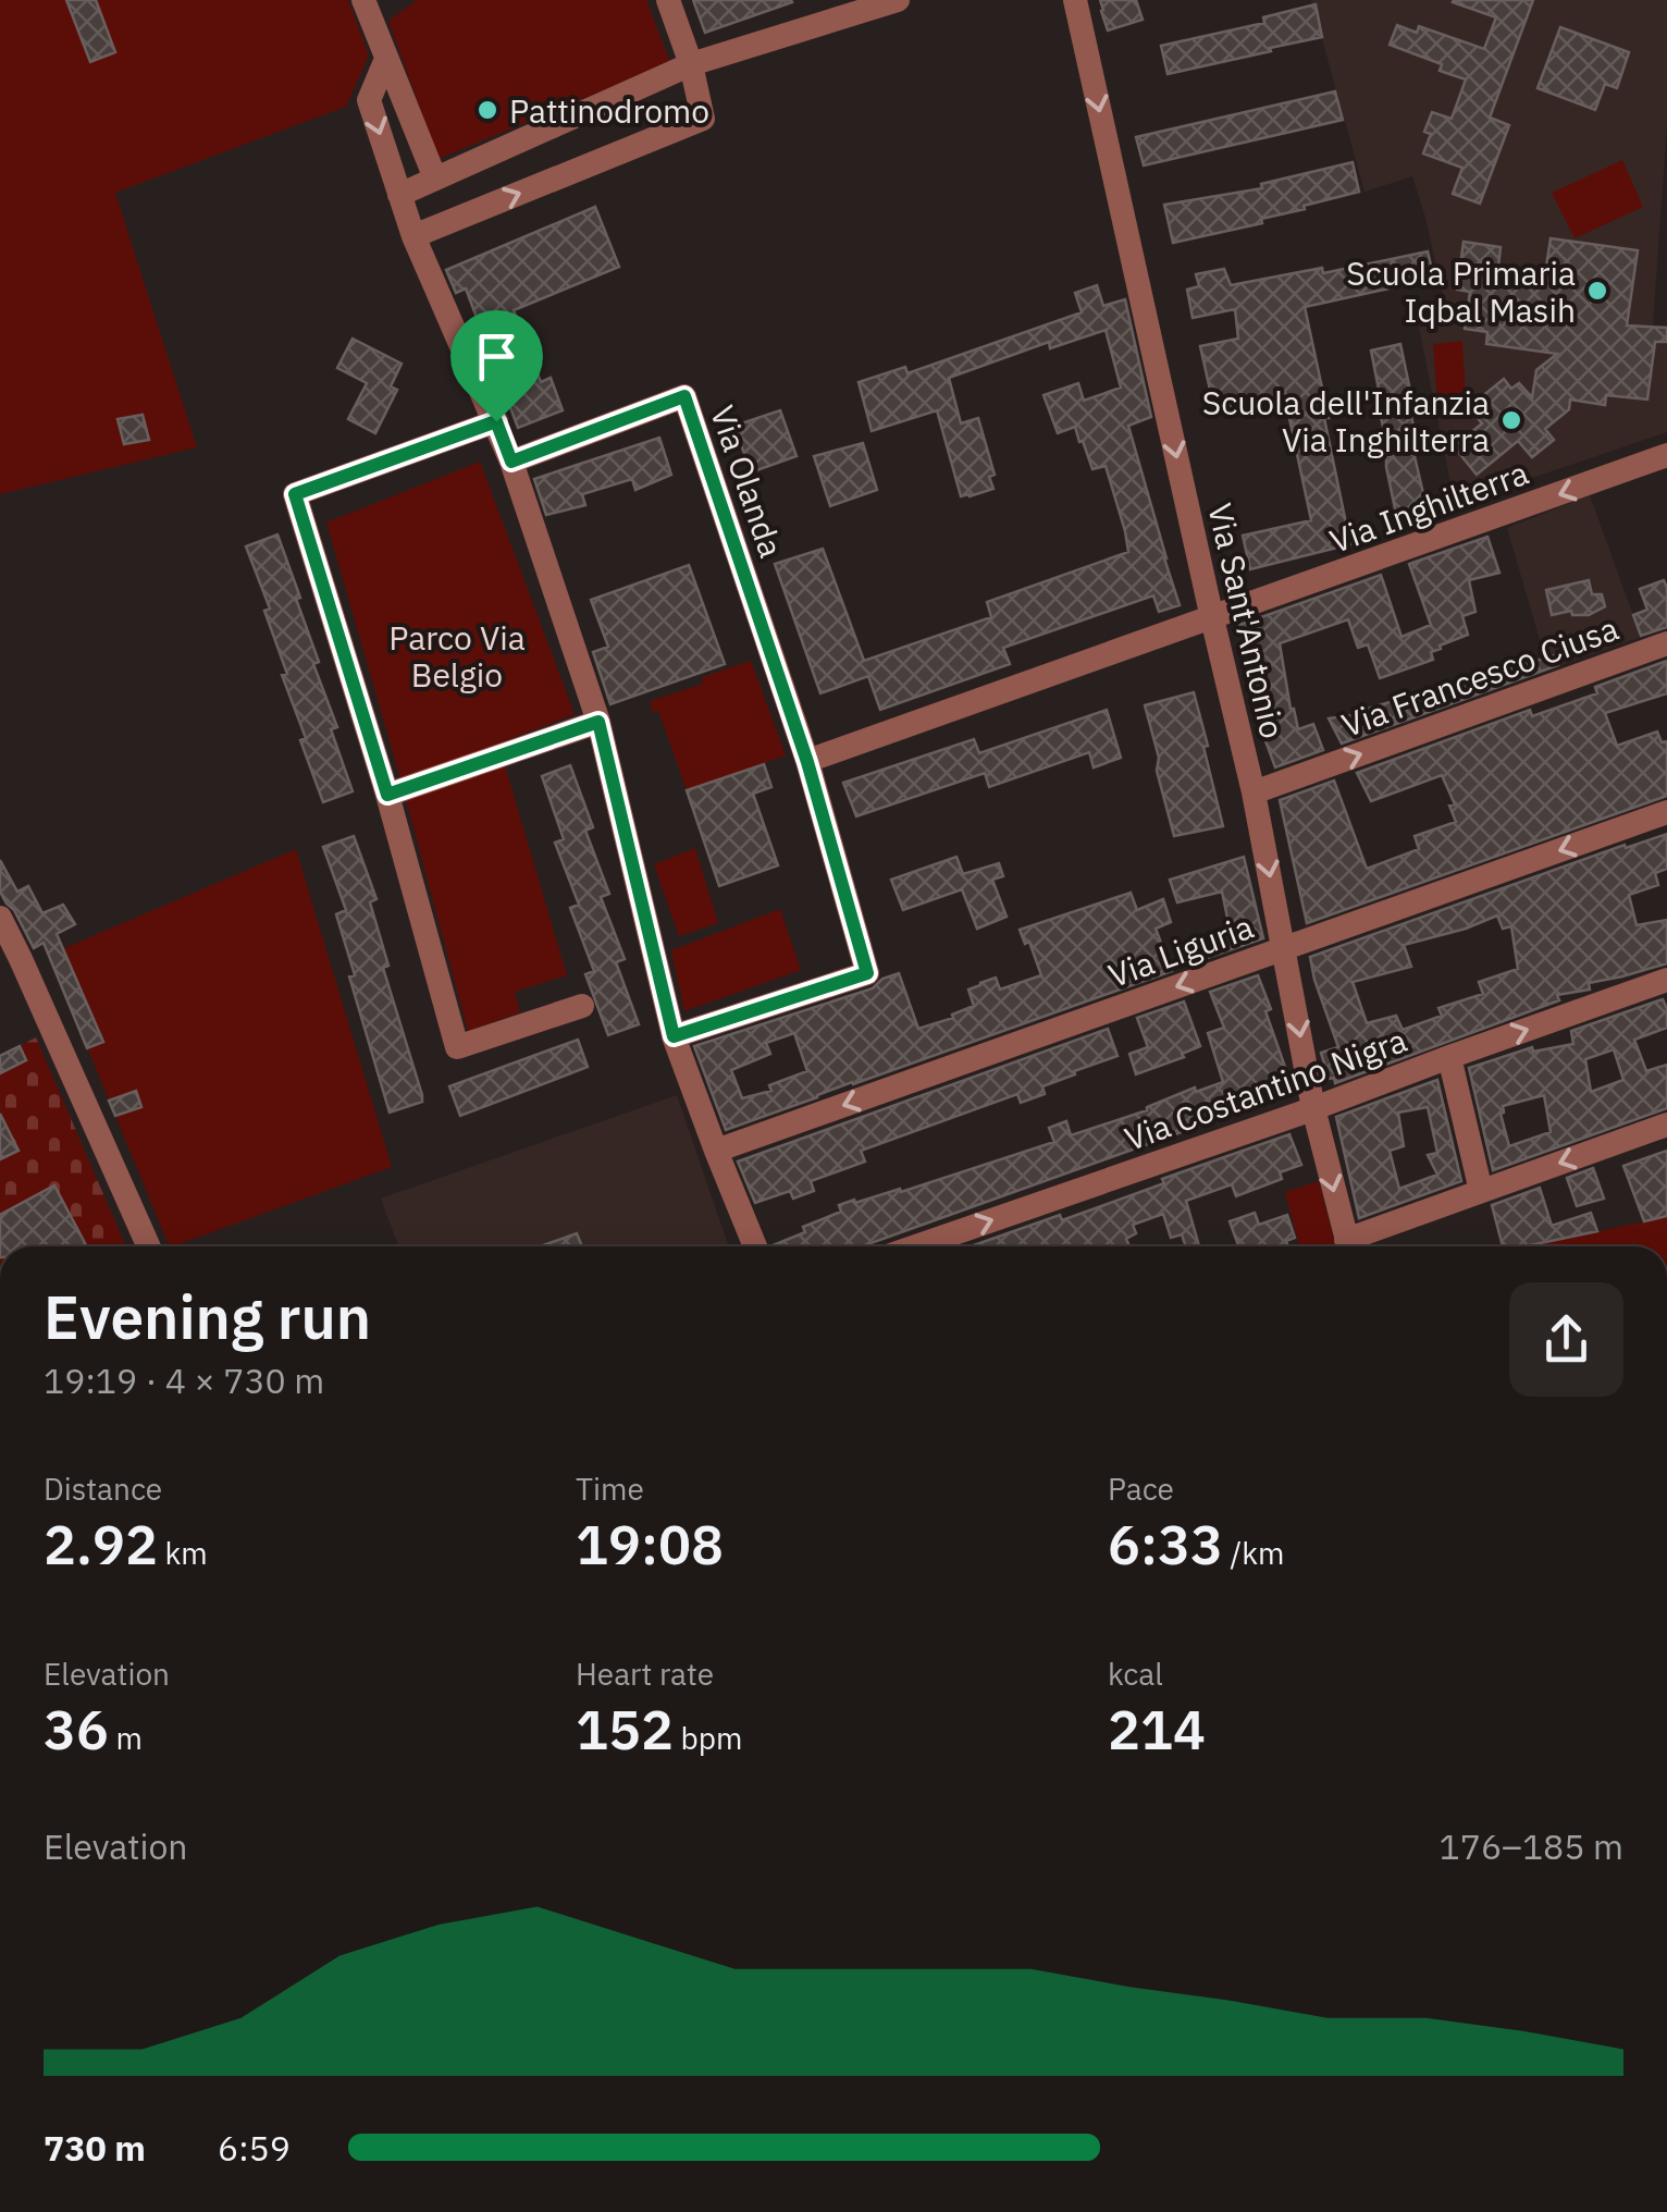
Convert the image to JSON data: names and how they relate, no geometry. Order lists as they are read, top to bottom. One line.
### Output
{"streets":{"street":["Via Olanda","Via Inghilterra","Via Sant'Antonio","Via Francesco Ciusa","Via Liguria","Via Costantino Nigra"]},"crossings":[["Via Inghilterra","Via Sant'Antonio"],["Via Sant'Antonio","Via Francesco Ciusa"],["Via Sant'Antonio","Via Liguria"],["Via Sant'Antonio","Via Costantino Nigra"]],"one_way":["Via Inghilterra","Via Sant'Antonio","Via Francesco Ciusa","Via Liguria","Via Costantino Nigra"],"parks":["Parco Via Belgio"],"places":["Pattinodromo","Scuola Primaria Iqbal Masih","Scuola dell'Infanzia Via Inghilterra"],"page":{"heading":["Evening run","19:19 · 4 × 730 m"],"stats":[["Distance","2.92 km"],["Time","19:08"],["Pace","6:33 /km"],["Elevation","36 m"],["Heart rate","152 bpm"],["kcal","214"]],"chart":["Elevation","176–185 m"],"list":[{"name":"730 m","note":"6:59"}]}}
